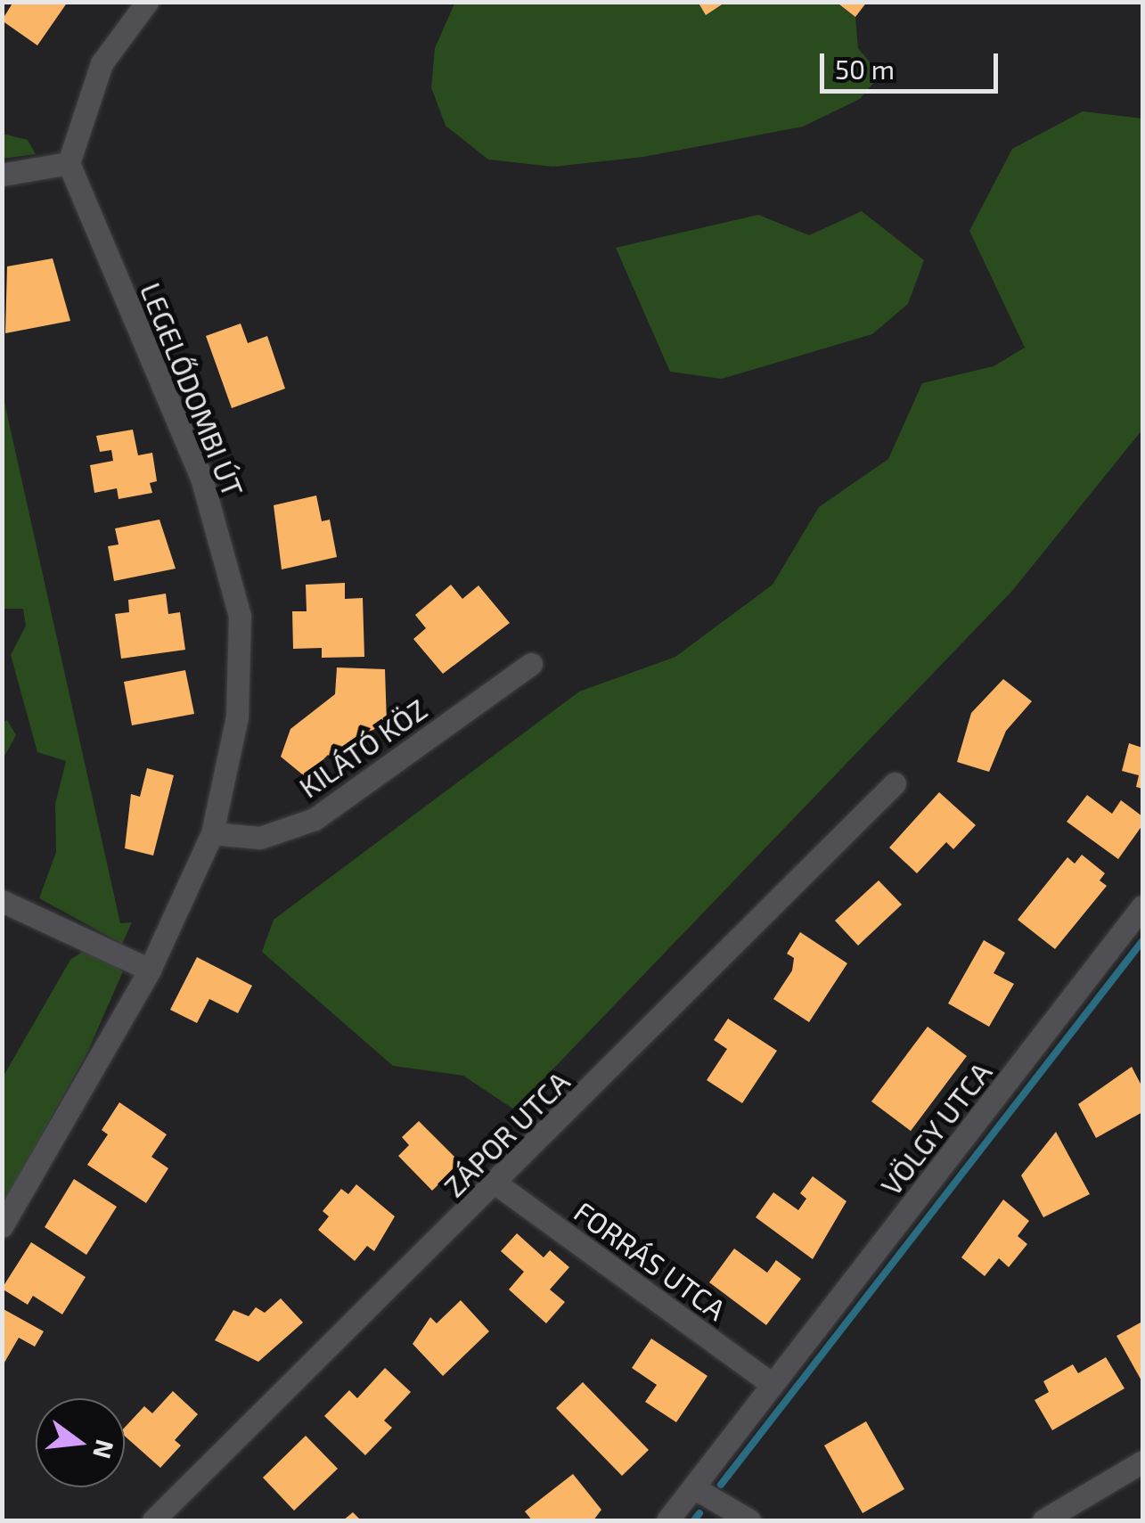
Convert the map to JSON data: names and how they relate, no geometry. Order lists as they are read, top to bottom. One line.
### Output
{"streets":{"street":["LEGELŐDOMBI ÚT","KILÁTÓ KÖZ","VÖLGY UTCA","ZÁPOR UTCA","FORRÁS UTCA"]},"crossings":[["LEGELŐDOMBI ÚT","KILÁTÓ KÖZ"],["VÖLGY UTCA","FORRÁS UTCA"],["ZÁPOR UTCA","FORRÁS UTCA"]],"scale_bar":"50 m","north":"right"}
